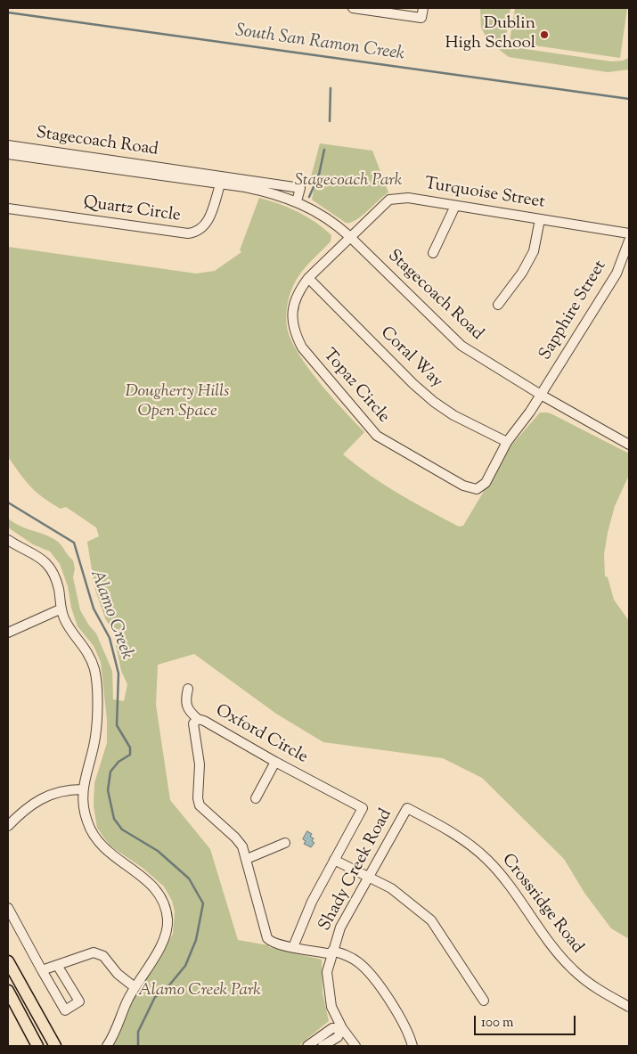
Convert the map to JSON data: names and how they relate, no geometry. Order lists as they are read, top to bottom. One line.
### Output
{"streets":{"street":["Stagecoach Road","Turquoise Street","Quartz Circle","Sapphire Street","Coral Way","Topaz Circle","Oxford Circle","Shady Creek Road","Crossridge Road"]},"crossings":[["Stagecoach Road","Turquoise Street"],["Stagecoach Road","Quartz Circle"],["Stagecoach Road","Sapphire Street"],["Stagecoach Road","Topaz Circle"],["Turquoise Street","Topaz Circle"],["Sapphire Street","Topaz Circle"],["Coral Way","Topaz Circle"],["Oxford Circle","Shady Creek Road"],["Shady Creek Road","Crossridge Road"]],"water":["South San Ramon Creek","Alamo Creek"],"parks":["Stagecoach Park","Dougherty Hills Open Space","Alamo Creek Park"],"places":["Dublin High School"],"scale_bar":"100 m"}
